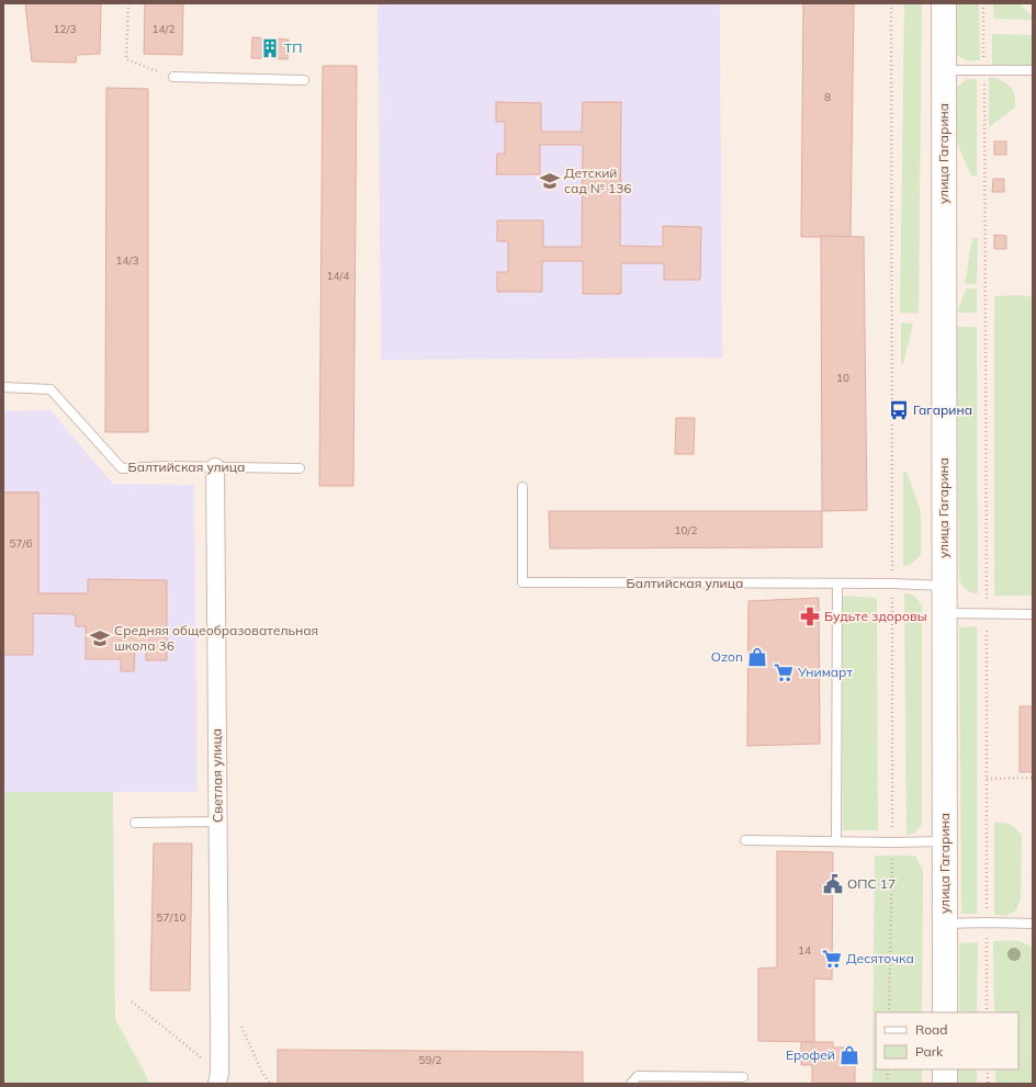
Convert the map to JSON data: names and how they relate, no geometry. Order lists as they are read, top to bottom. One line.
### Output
{"streets":{"street":["улица Гагарина","Светлая улица"],"lane":["Балтийская улица"]},"crossings":[["улица Гагарина","Балтийская улица"],["Балтийская улица","Светлая улица"]],"places":{"building":["ТП"],"school or university":["Детский сад № 136","Средняя общеобразовательная школа 36"],"bus stop":["Гагарина"],"pharmacy":["Будьте здоровы"],"shop":["Ozon","Ерофей"],"supermarket":["Унимарт","Десяточка"],"public building":["ОПС 17"]},"house_numbers":["12/3","14/2","8","14/3","14/4","10","10/2","57/6","57/10","14","59/2"],"legend":["Road","Park"]}
